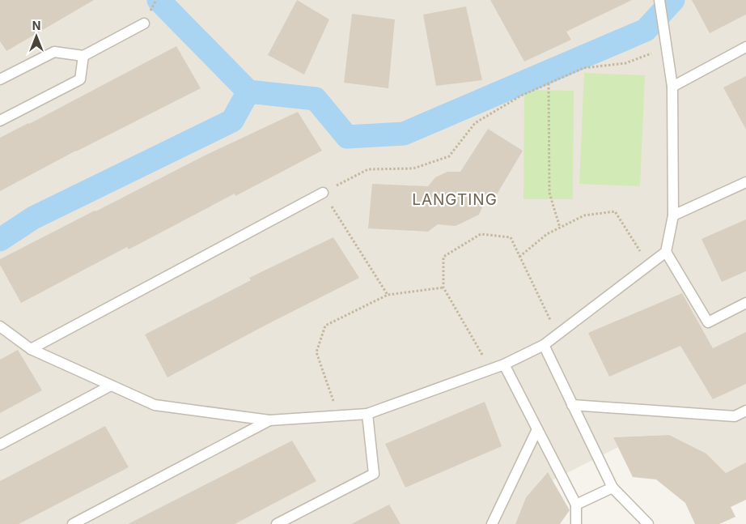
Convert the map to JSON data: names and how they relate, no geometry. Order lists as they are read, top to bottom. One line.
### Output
{"districts":["LANGTING"],"north":"top"}
